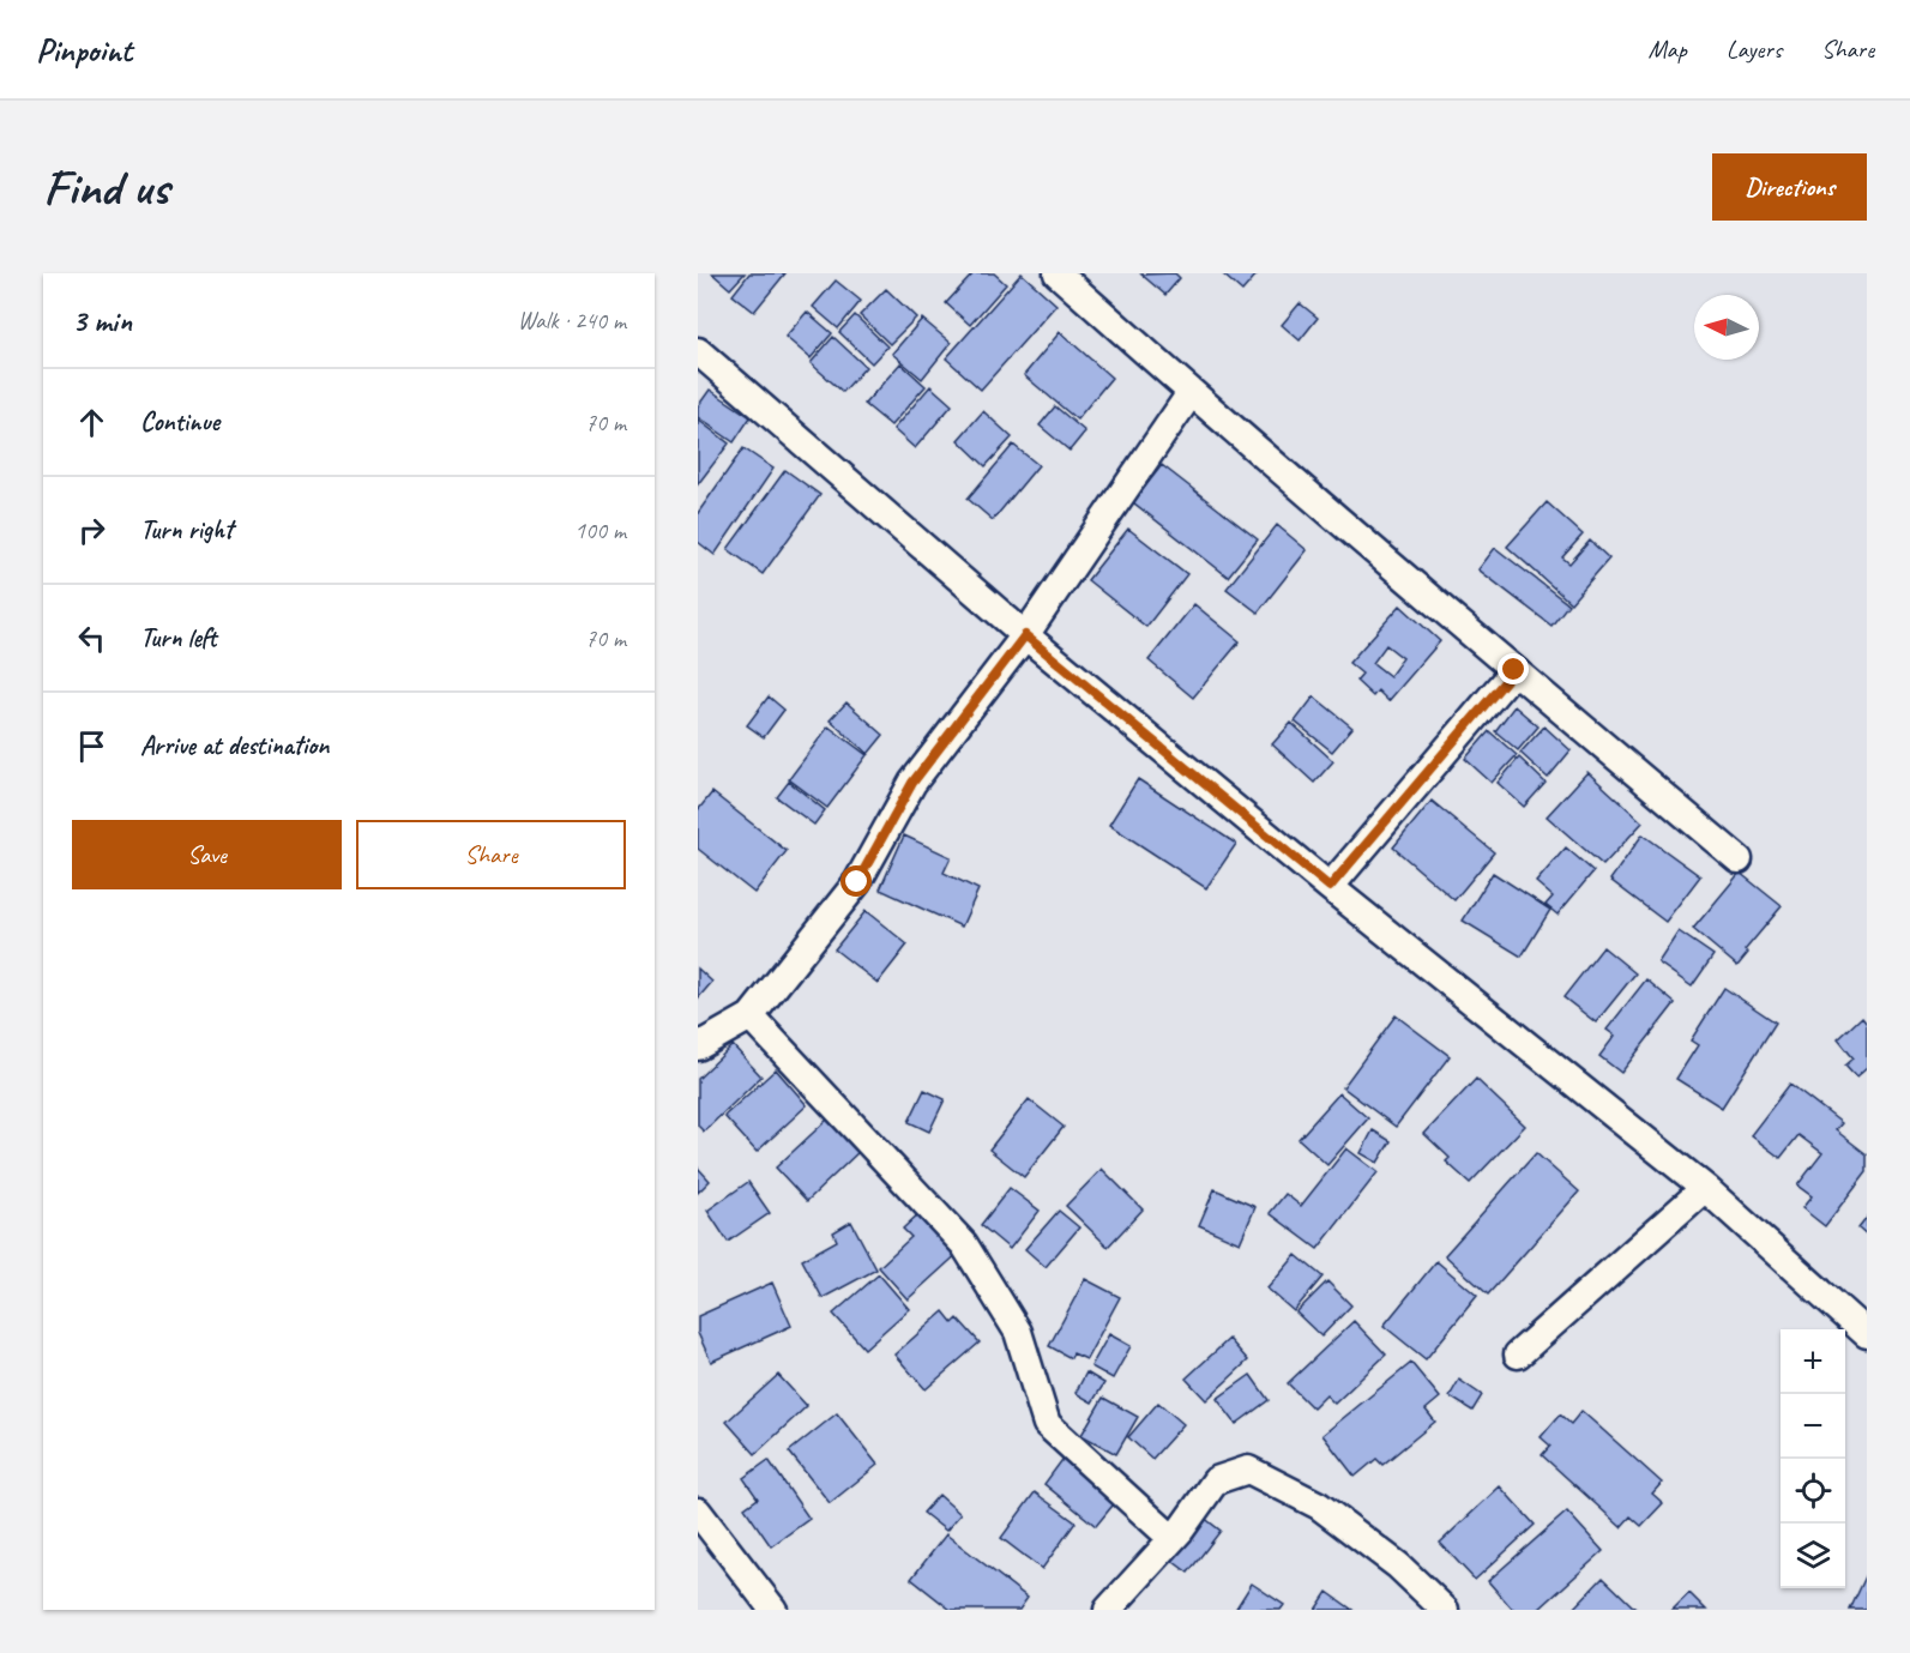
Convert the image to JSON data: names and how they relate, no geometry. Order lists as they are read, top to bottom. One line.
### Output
{"north":"left","page":{"header":"Pinpoint","nav":["Map","Layers","Share"],"buttons":["Directions",["Save","Share"]],"title":"Find us","heading":["3 min","Walk · 240 m"],"list":[["Continue","70 m"],["Turn right","100 m"],["Turn left","70 m"],"Arrive at destination"],"map_buttons":["+","−"]}}
